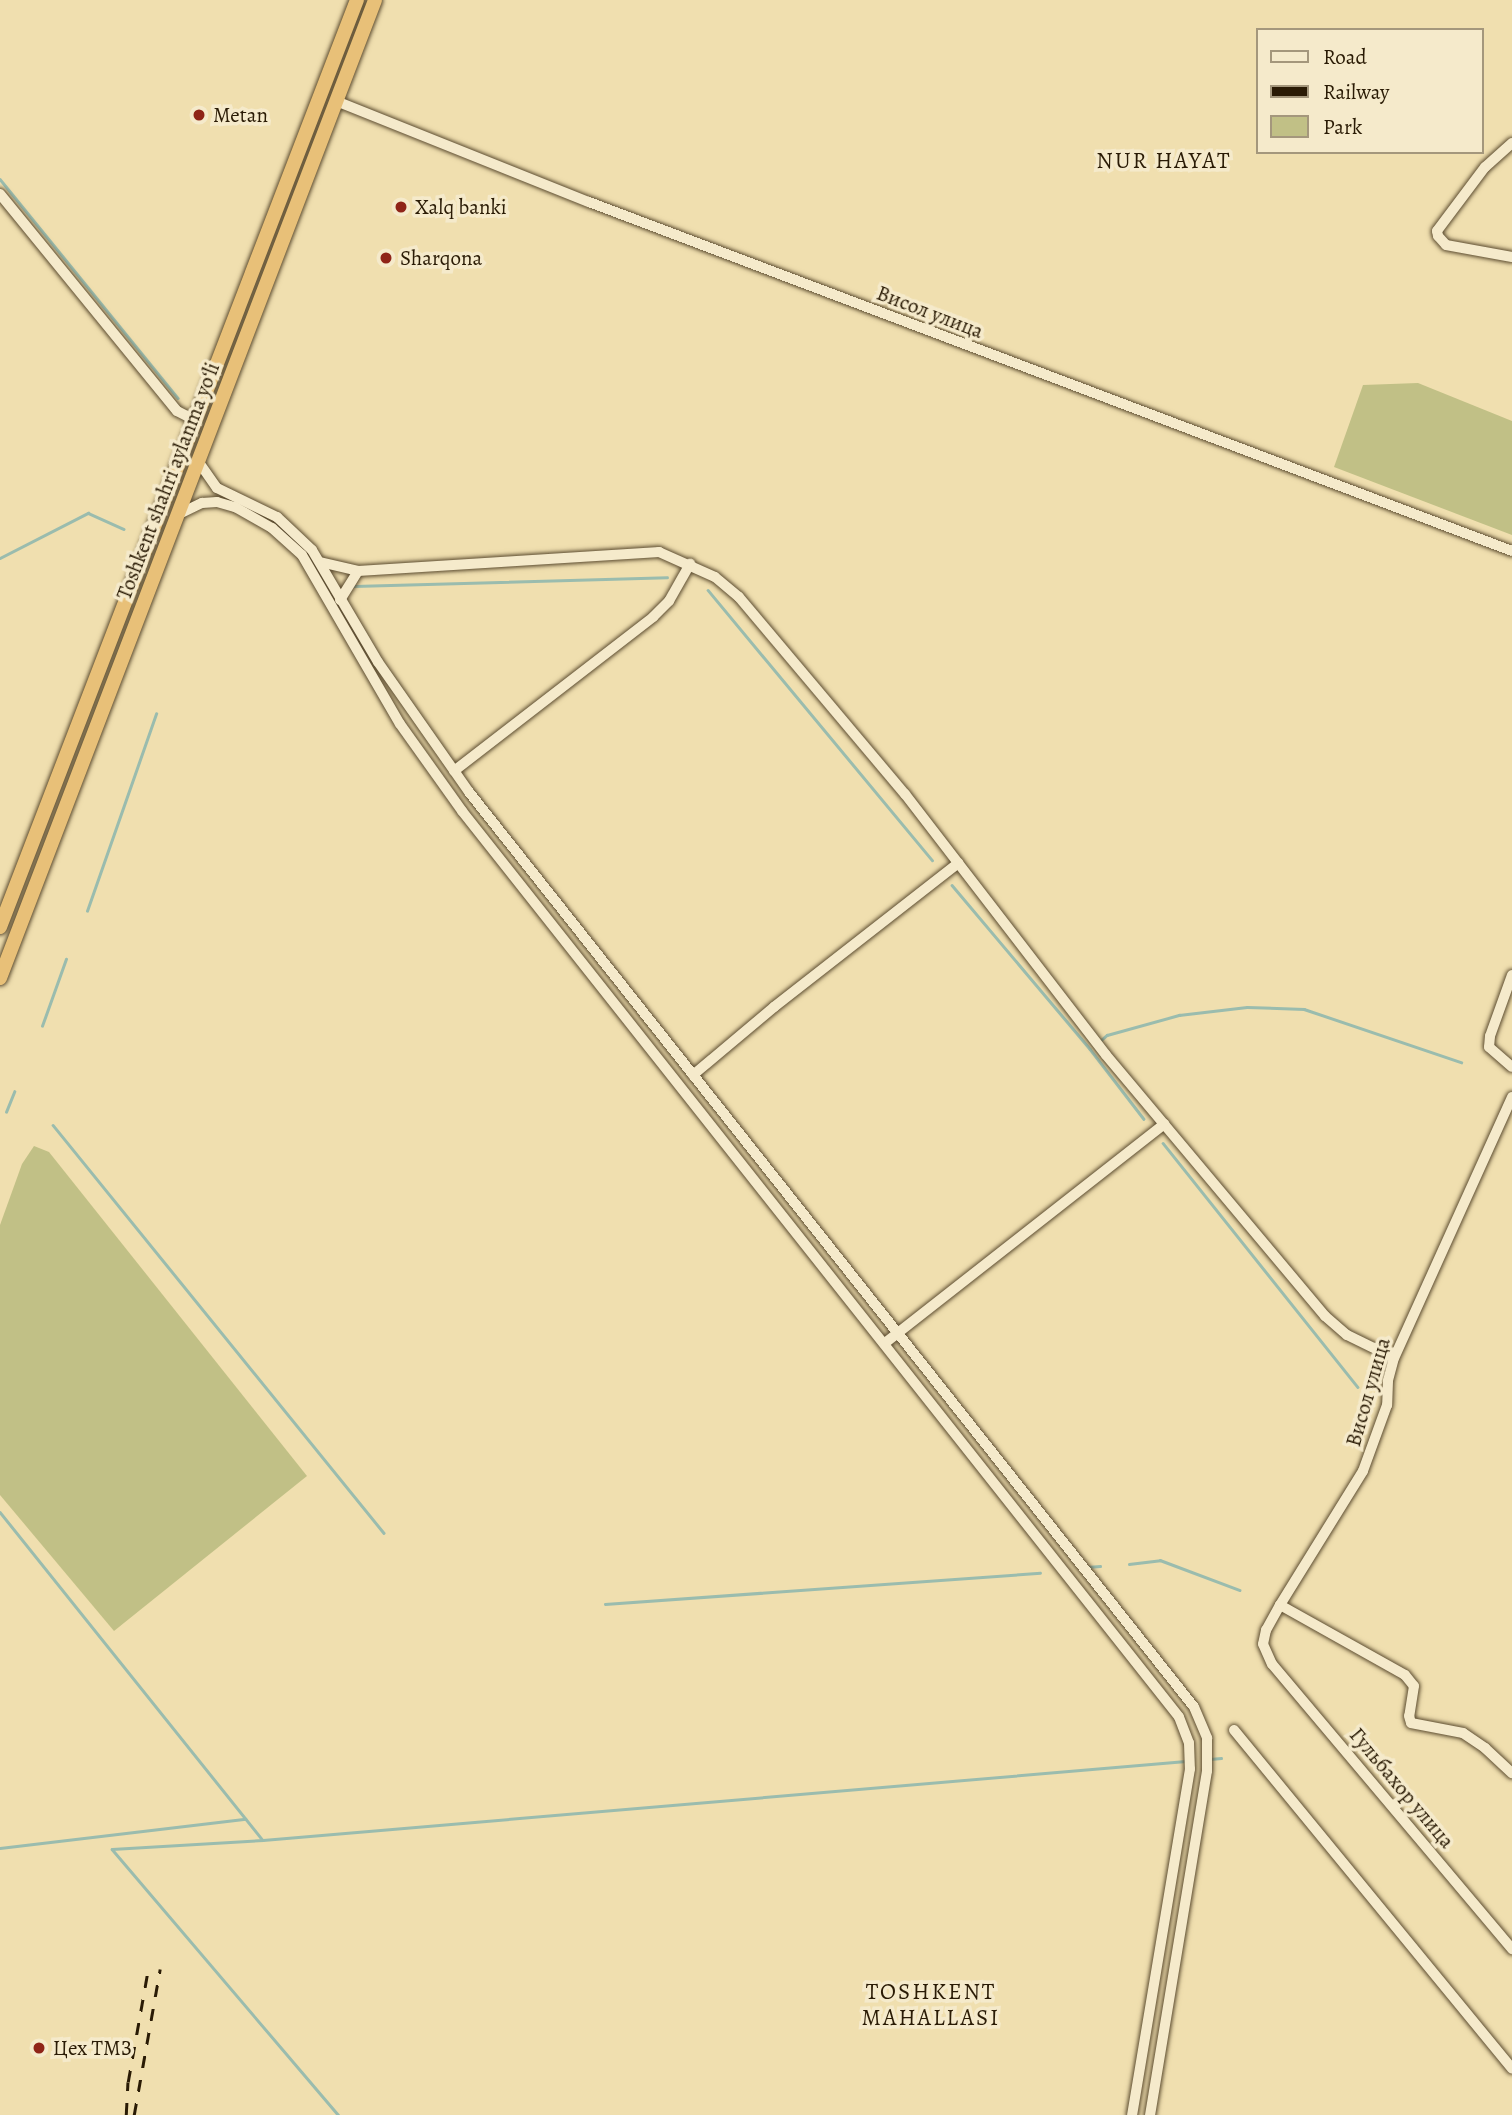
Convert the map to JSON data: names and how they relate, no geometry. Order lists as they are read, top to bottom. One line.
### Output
{"streets":{"highway":["Toshkent shahri aylanma yoʻli"],"street":["Висол улица","Гульбахор улица"]},"crossings":[["Висол улица","Toshkent shahri aylanma yoʻli"],["Висол улица","Гульбахор улица"]],"districts":["NUR HAYAT","TOSHKENT MAHALLASI"],"places":["Metan","Xalq banki","Sharqona","Цех ТМЗ"],"legend":["Road","Railway","Park"]}
